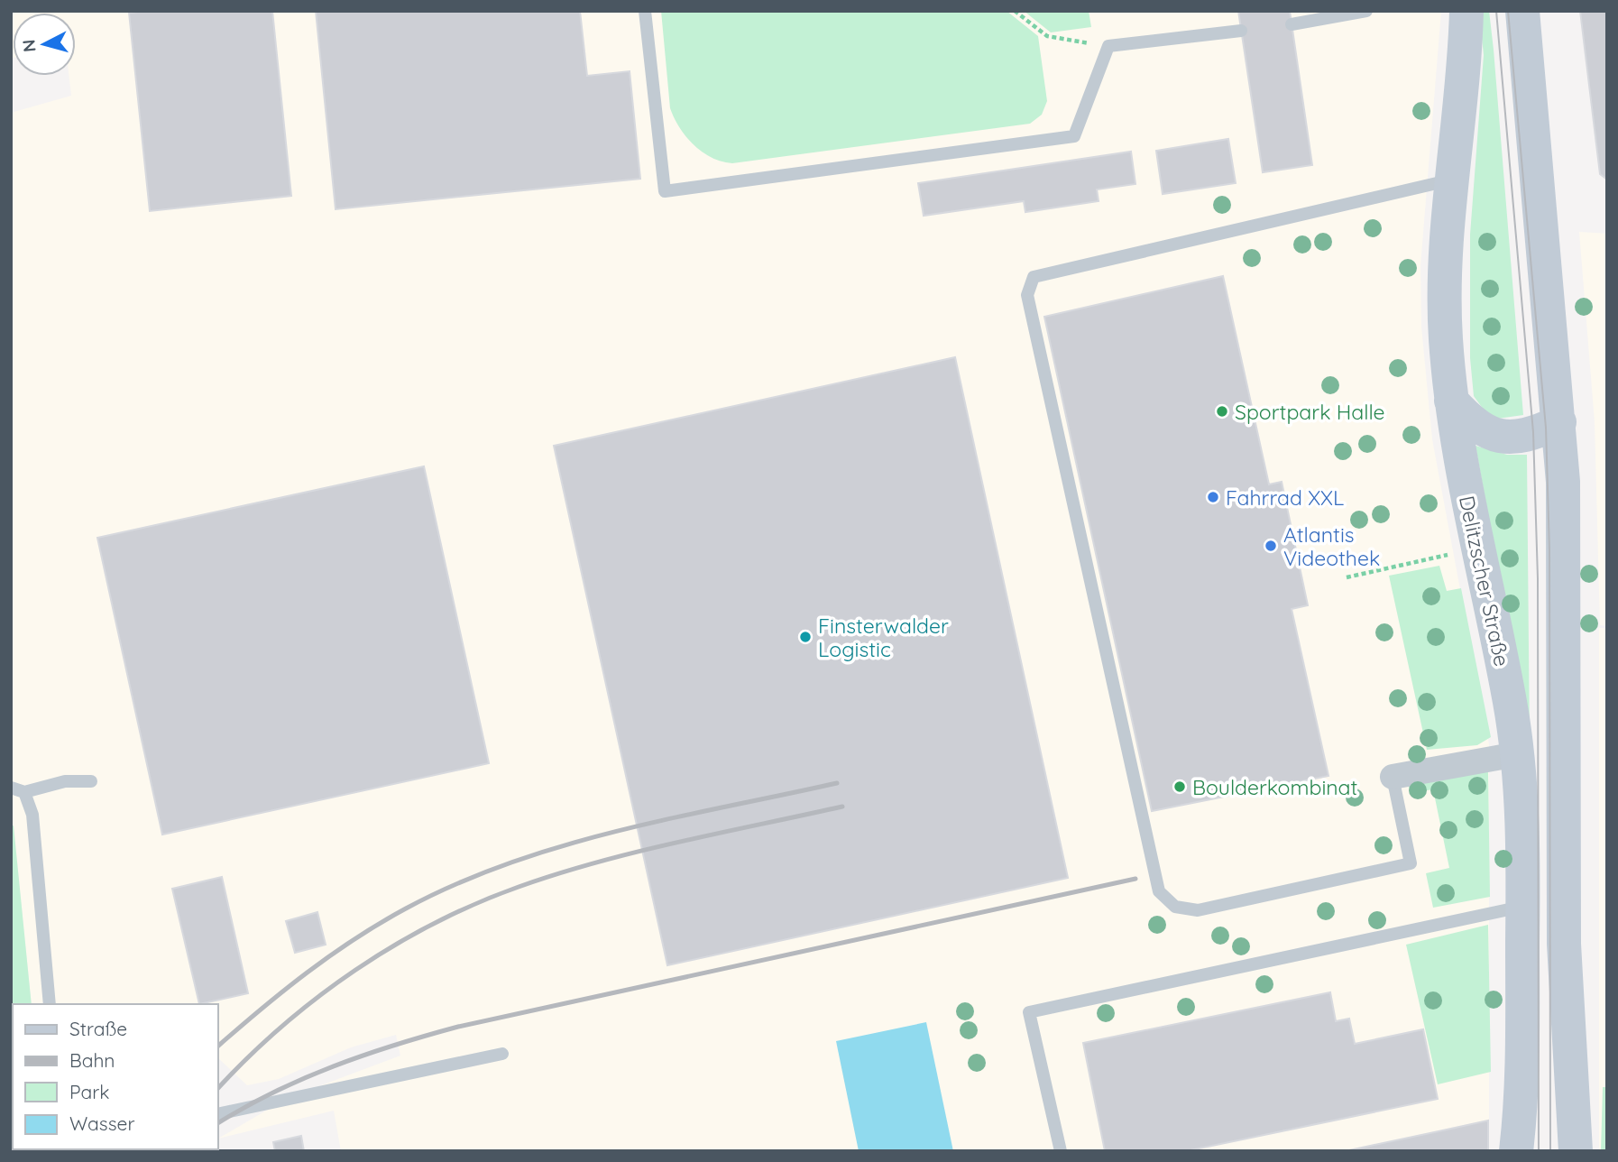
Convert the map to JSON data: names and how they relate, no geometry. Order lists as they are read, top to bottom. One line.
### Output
{"streets":{"main road":["Delitzscher Straße"]},"places":["Sportpark Halle","Fahrrad XXL","Atlantis Videothek","Finsterwalder Logistic","Boulderkombinat"],"legend":["Straße","Bahn","Park","Wasser"],"north":"left"}
